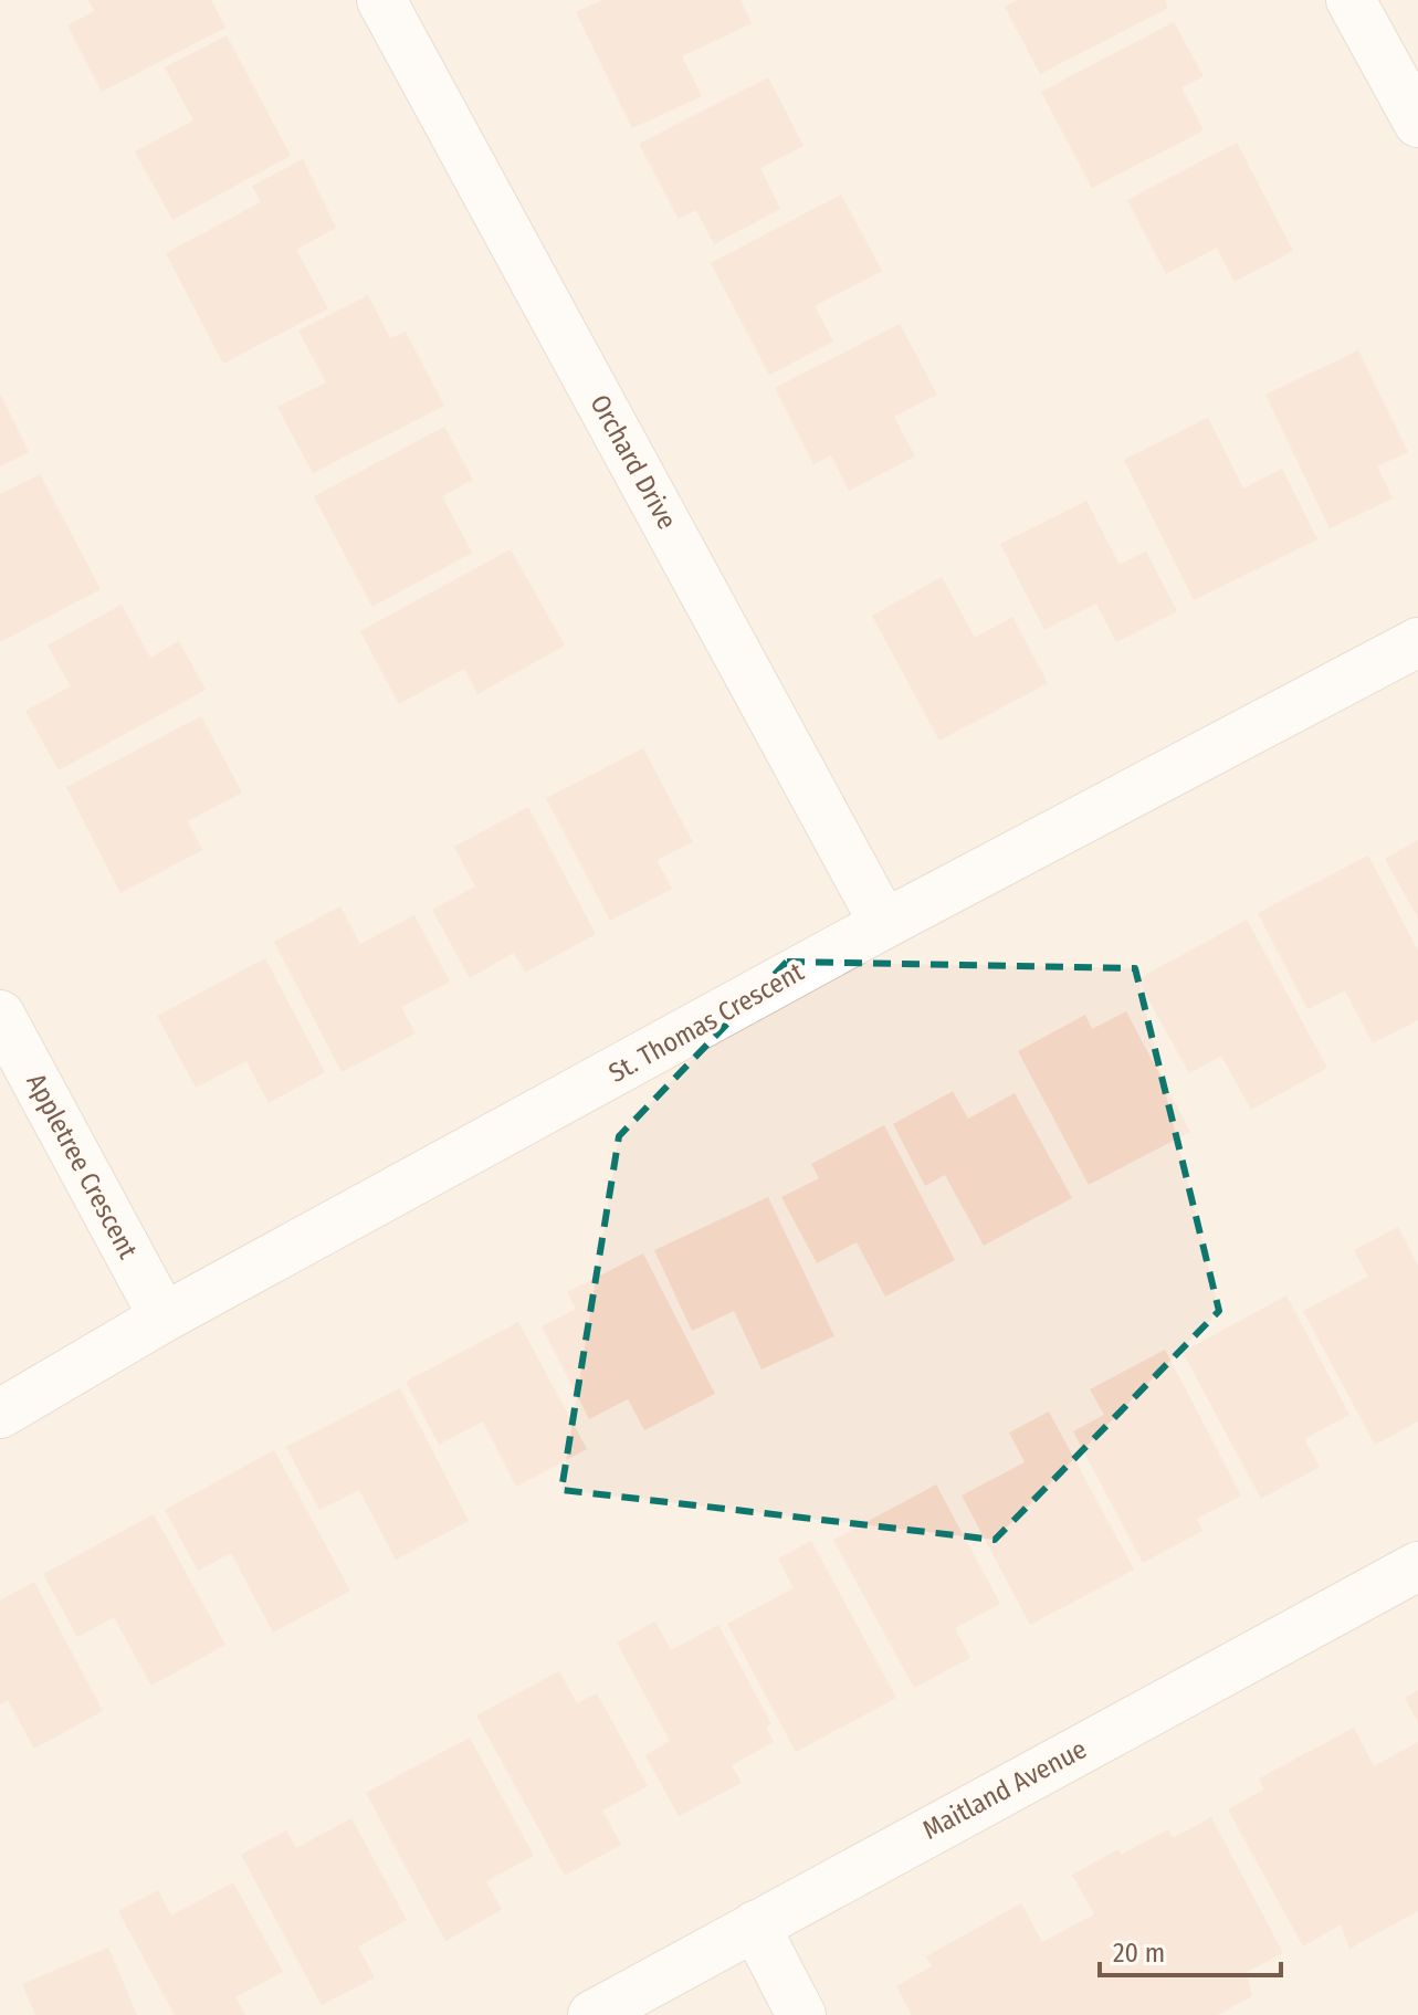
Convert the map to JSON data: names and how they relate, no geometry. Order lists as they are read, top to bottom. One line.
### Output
{"streets":{"street":["Orchard Drive","St. Thomas Crescent","Appletree Crescent","Maitland Avenue"]},"crossings":[["Orchard Drive","St. Thomas Crescent"],["St. Thomas Crescent","Appletree Crescent"]],"scale_bar":"20 m"}
